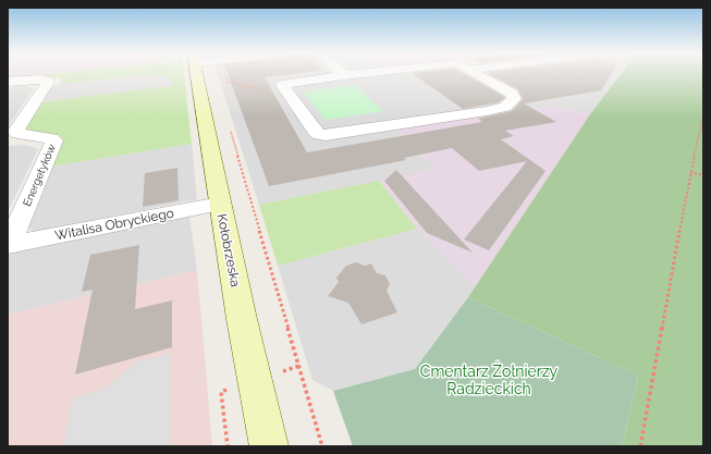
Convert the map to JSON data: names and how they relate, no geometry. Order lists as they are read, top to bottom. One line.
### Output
{"streets":{"main road":["Kołobrzeska"],"street":["Energetyków","Witalisa Obryckiego"]},"crossings":[["Energetyków","Witalisa Obryckiego"],["Witalisa Obryckiego","Kołobrzeska"]],"parks":["Cmentarz Żołnierzy Radzieckich"]}
